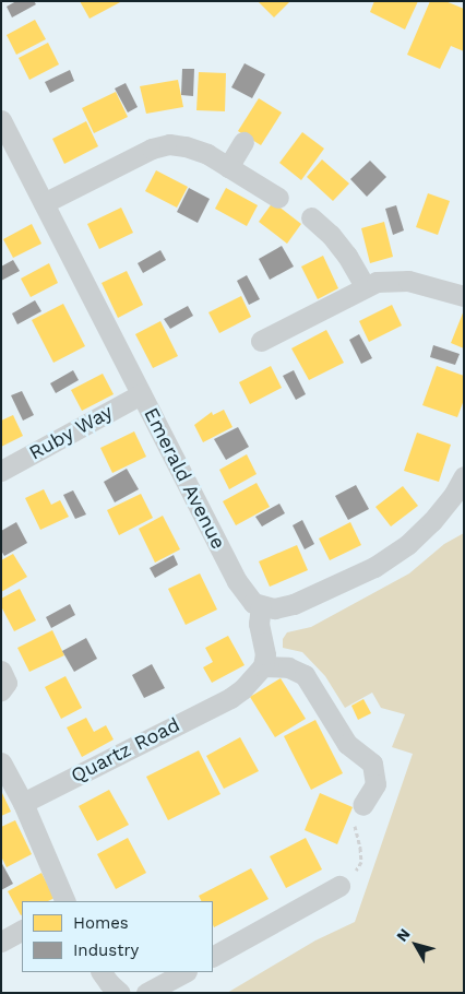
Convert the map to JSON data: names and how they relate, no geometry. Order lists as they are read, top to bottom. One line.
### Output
{"streets":{"street":["Ruby Way","Emerald Avenue","Quartz Road"]},"crossings":[["Ruby Way","Emerald Avenue"]],"legend":["Homes","Industry"],"north":"top left"}
